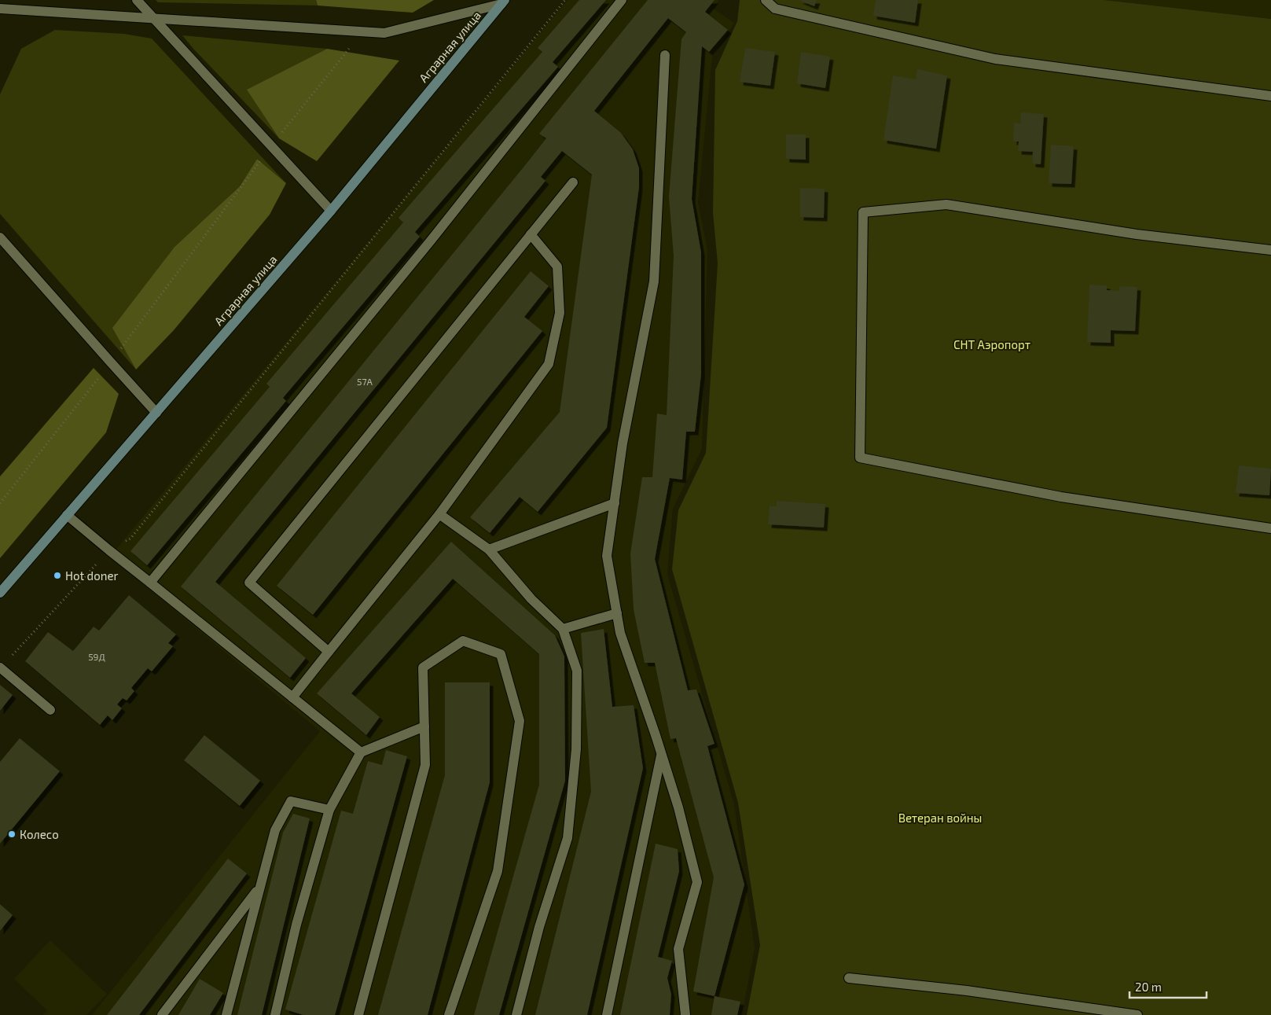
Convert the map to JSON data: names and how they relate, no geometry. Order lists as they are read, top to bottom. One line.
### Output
{"streets":{"street":["Аграрная улица"]},"parks":["СНТ Аэропорт","Ветеран войны"],"places":["Hot doner","Колесо"],"house_numbers":["57А","59Д"],"scale_bar":"20 m"}
